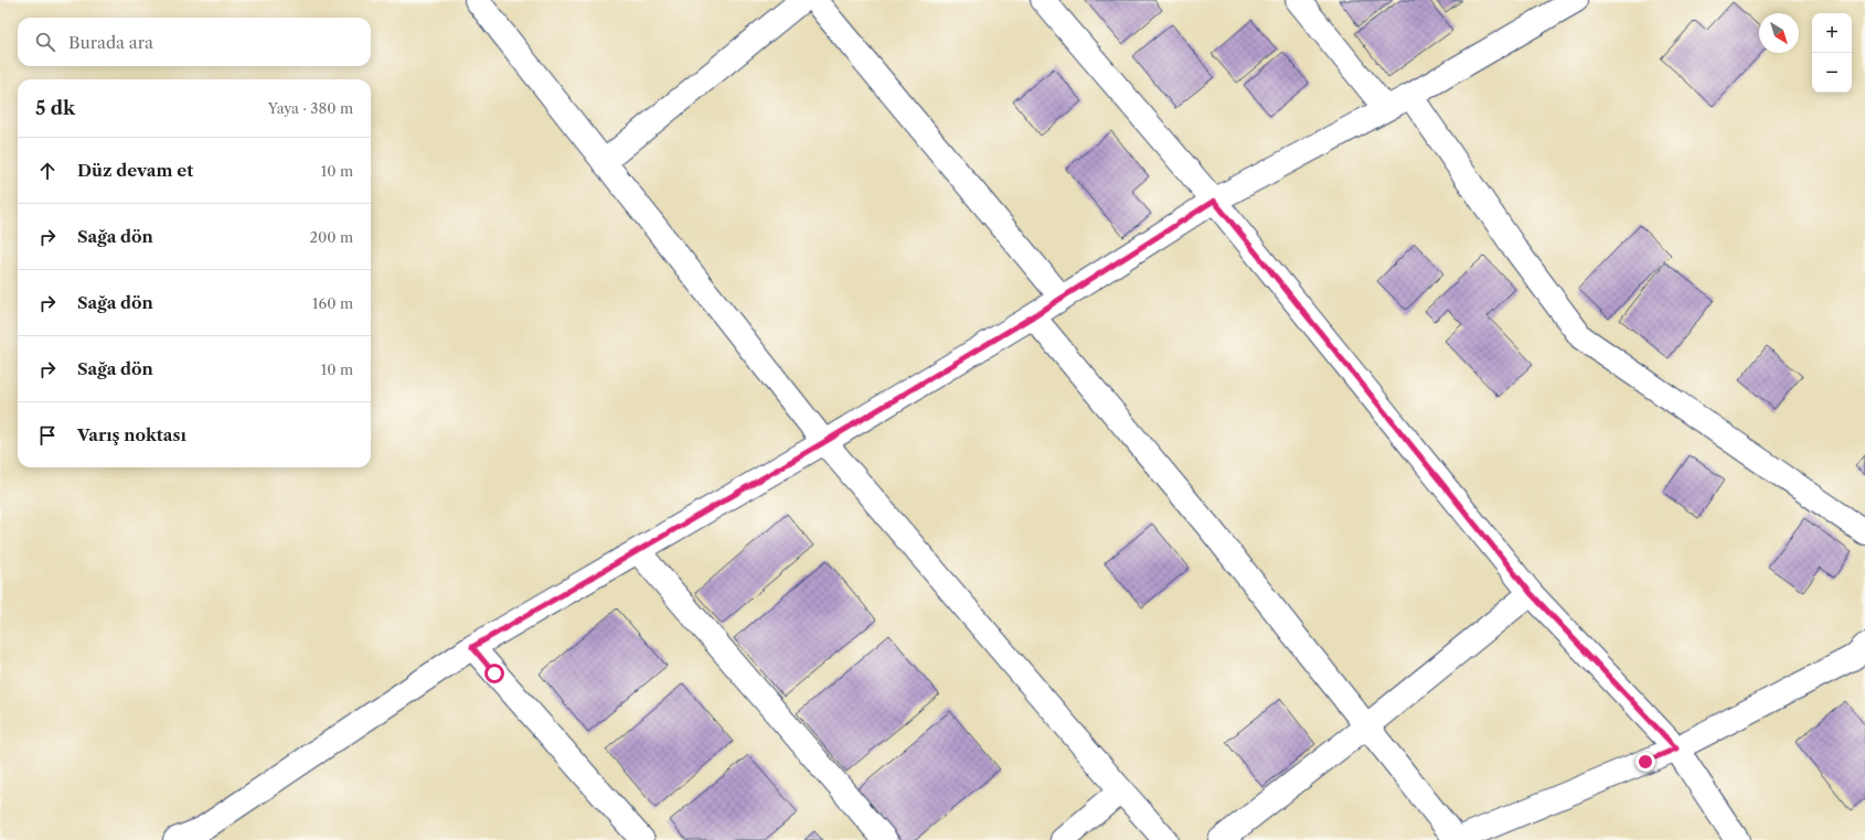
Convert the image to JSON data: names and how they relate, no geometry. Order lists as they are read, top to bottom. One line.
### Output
{"north":"bottom right","page":{"map_buttons":["+","−"],"search":"Burada ara","heading":["5 dk","Yaya · 380 m"],"list":[["Düz devam et","10 m"],["Sağa dön","200 m"],["Sağa dön","160 m"],["Sağa dön","10 m"],"Varış noktası"]}}
